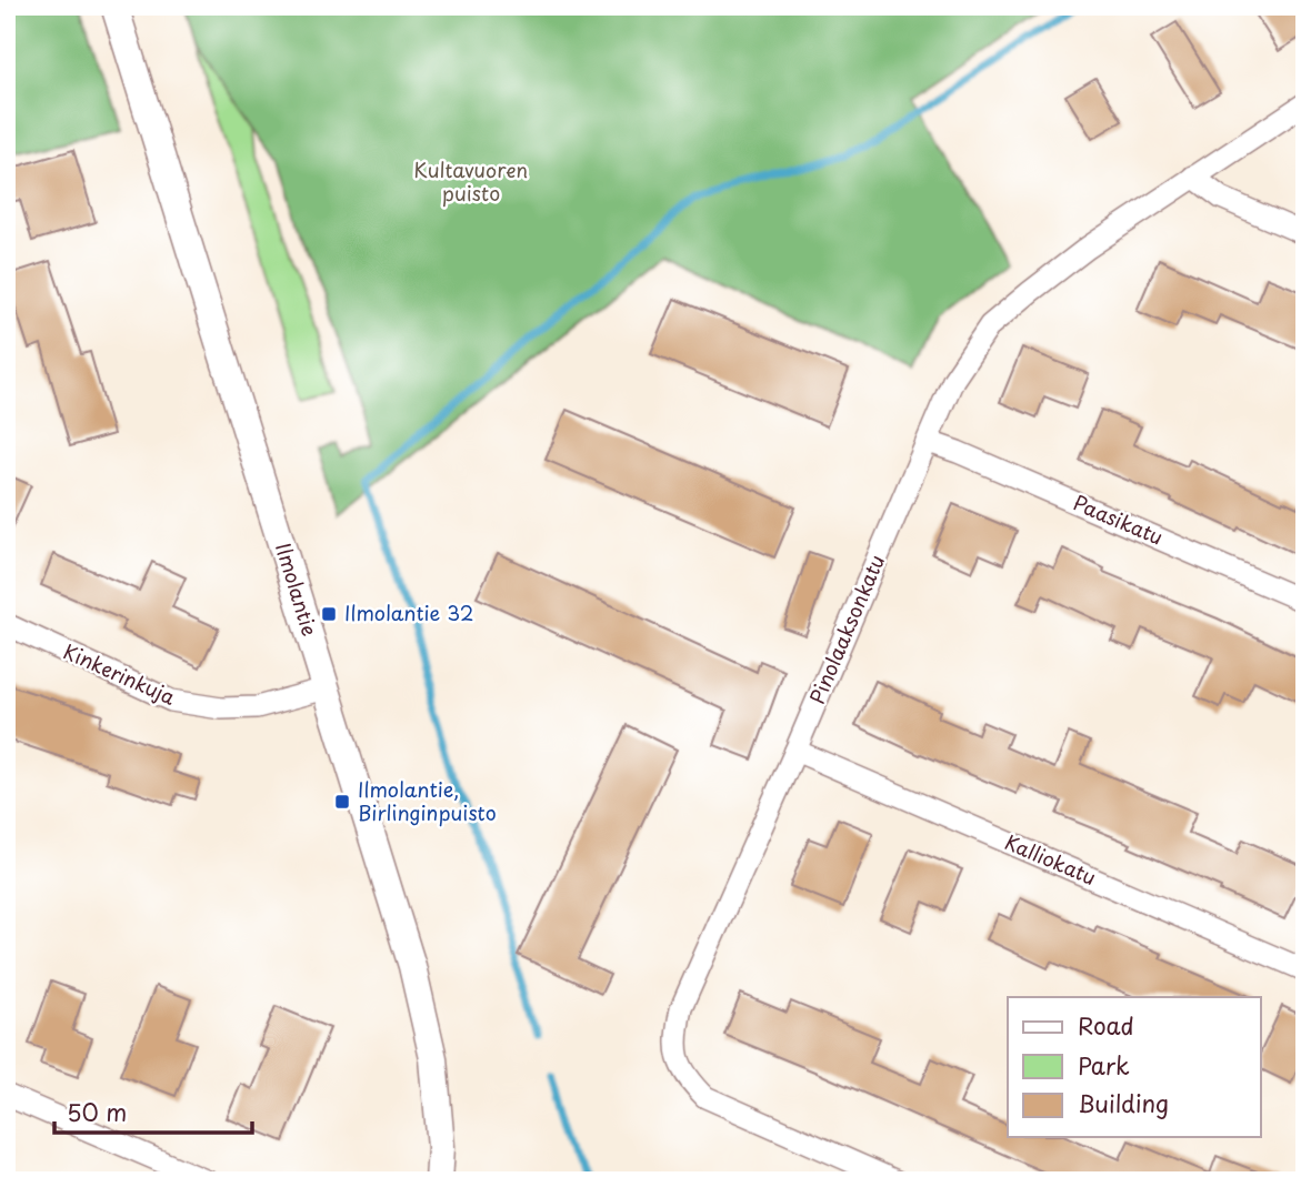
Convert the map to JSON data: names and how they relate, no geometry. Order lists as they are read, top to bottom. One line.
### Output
{"streets":{"street":["Paasikatu","Ilmolantie","Pinolaaksonkatu","Kinkerinkuja","Kalliokatu"]},"crossings":[["Paasikatu","Pinolaaksonkatu"],["Ilmolantie","Kinkerinkuja"],["Pinolaaksonkatu","Kalliokatu"]],"parks":["Kultavuoren puisto"],"places":{"transit":["Ilmolantie 32","Ilmolantie, Birlinginpuisto"]},"legend":["Road","Park","Building"],"scale_bar":"50 m"}
